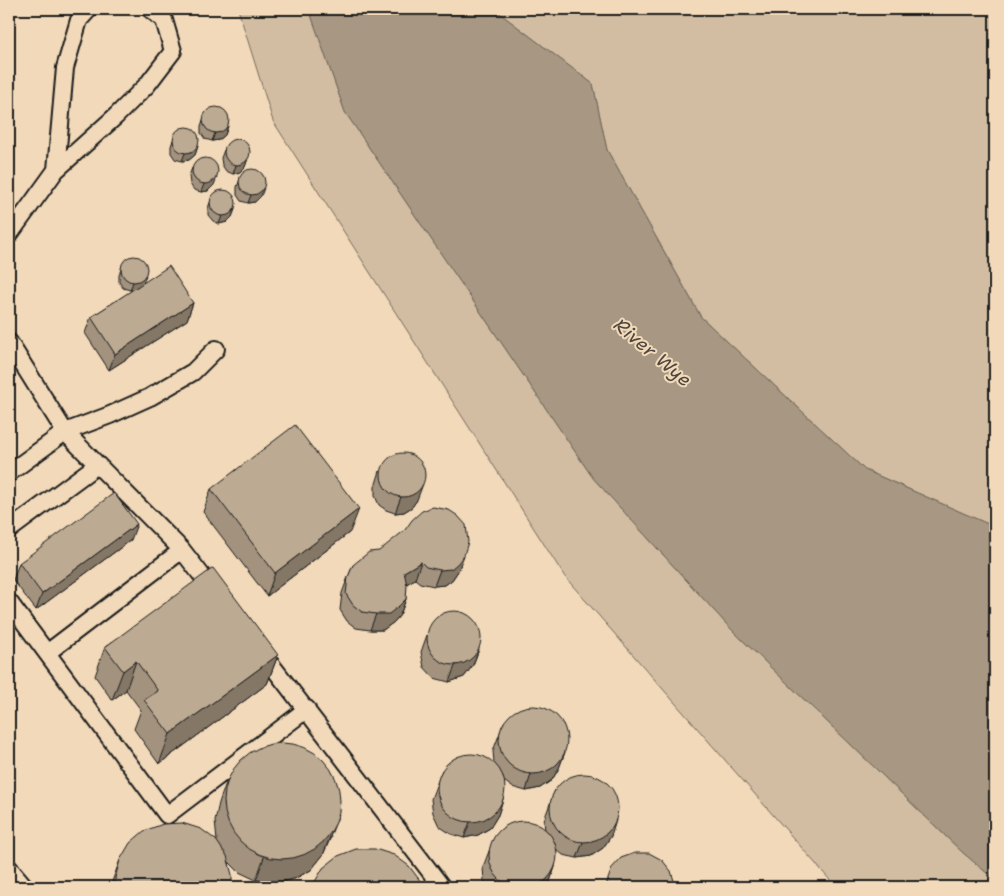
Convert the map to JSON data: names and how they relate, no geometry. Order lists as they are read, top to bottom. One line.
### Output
{"water":["River Wye"]}
